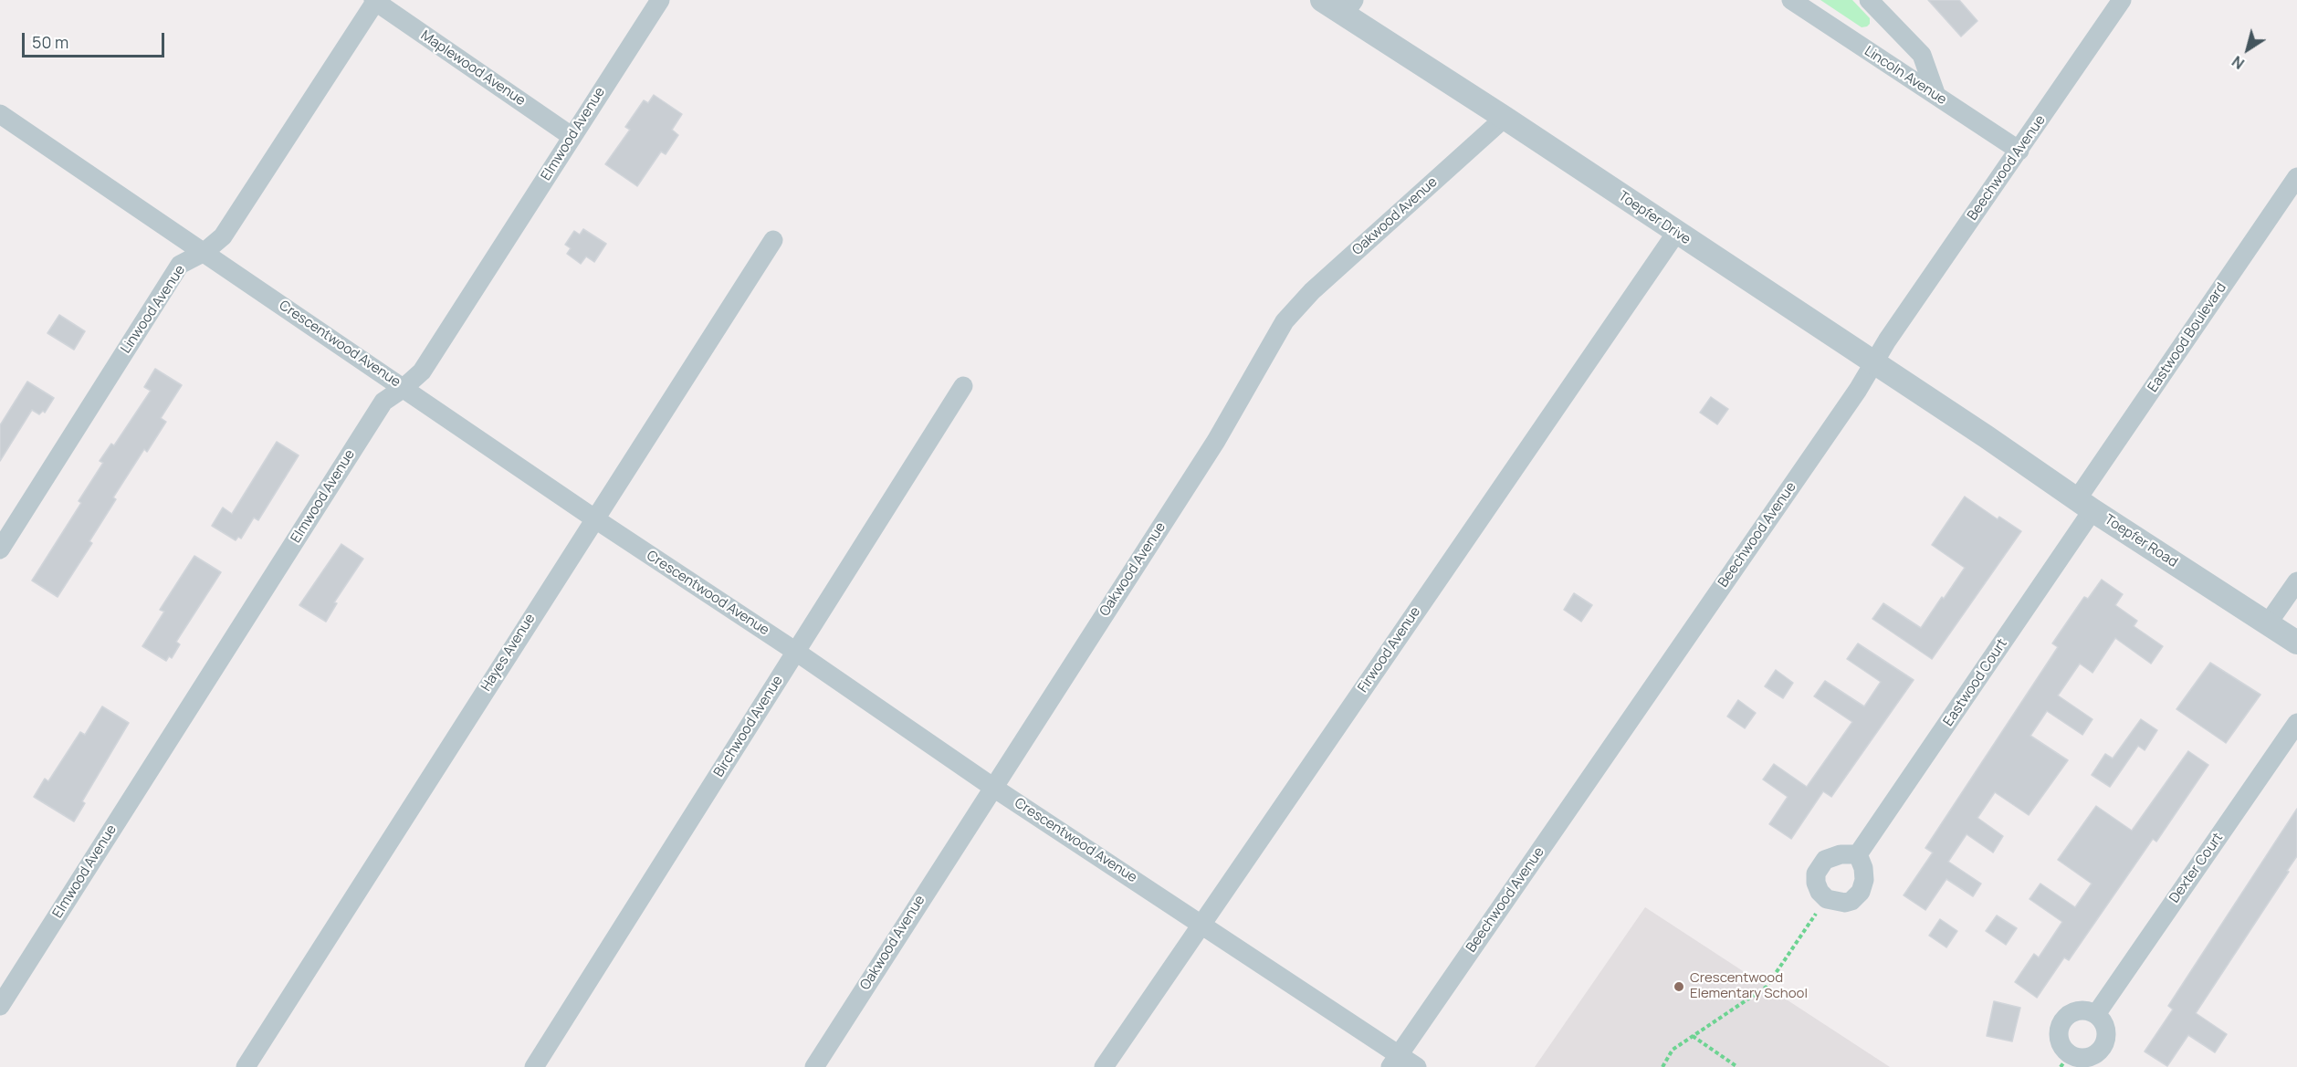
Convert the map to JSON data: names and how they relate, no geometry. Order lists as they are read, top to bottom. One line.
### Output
{"streets":{"street":["Maplewood Avenue","Lincoln Avenue","Elmwood Avenue","Beechwood Avenue","Oakwood Avenue","Toepfer Drive","Linwood Avenue","Eastwood Boulevard","Crescentwood Avenue","Toepfer Road","Firwood Avenue","Hayes Avenue","Eastwood Court","Birchwood Avenue","Dexter Court"]},"crossings":[["Maplewood Avenue","Elmwood Avenue"],["Maplewood Avenue","Linwood Avenue"],["Lincoln Avenue","Beechwood Avenue"],["Elmwood Avenue","Crescentwood Avenue"],["Beechwood Avenue","Toepfer Drive"],["Beechwood Avenue","Crescentwood Avenue"],["Oakwood Avenue","Toepfer Drive"],["Oakwood Avenue","Crescentwood Avenue"],["Toepfer Drive","Toepfer Road"],["Toepfer Drive","Firwood Avenue"],["Linwood Avenue","Crescentwood Avenue"],["Eastwood Boulevard","Toepfer Road"],["Eastwood Boulevard","Eastwood Court"],["Crescentwood Avenue","Firwood Avenue"],["Crescentwood Avenue","Hayes Avenue"],["Crescentwood Avenue","Birchwood Avenue"],["Toepfer Road","Eastwood Court"]],"places":["Crescentwood Elementary School"],"scale_bar":"50 m","north":"bottom left"}
